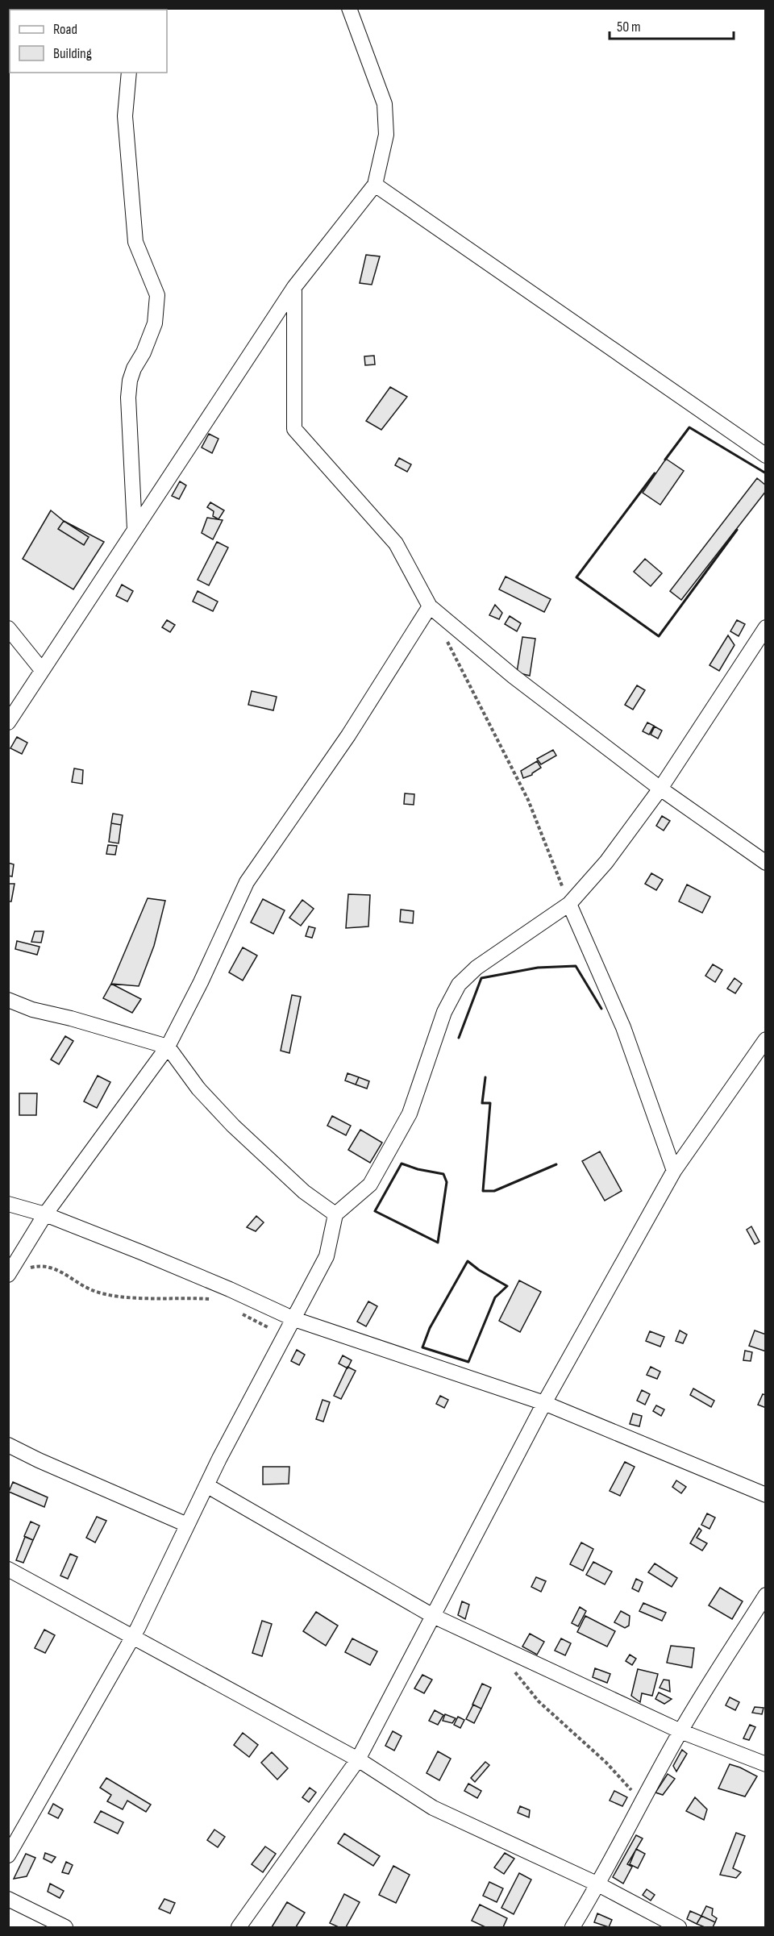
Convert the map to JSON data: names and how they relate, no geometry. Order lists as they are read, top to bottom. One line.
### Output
{"legend":["Road","Building"],"scale_bar":"50 m"}
